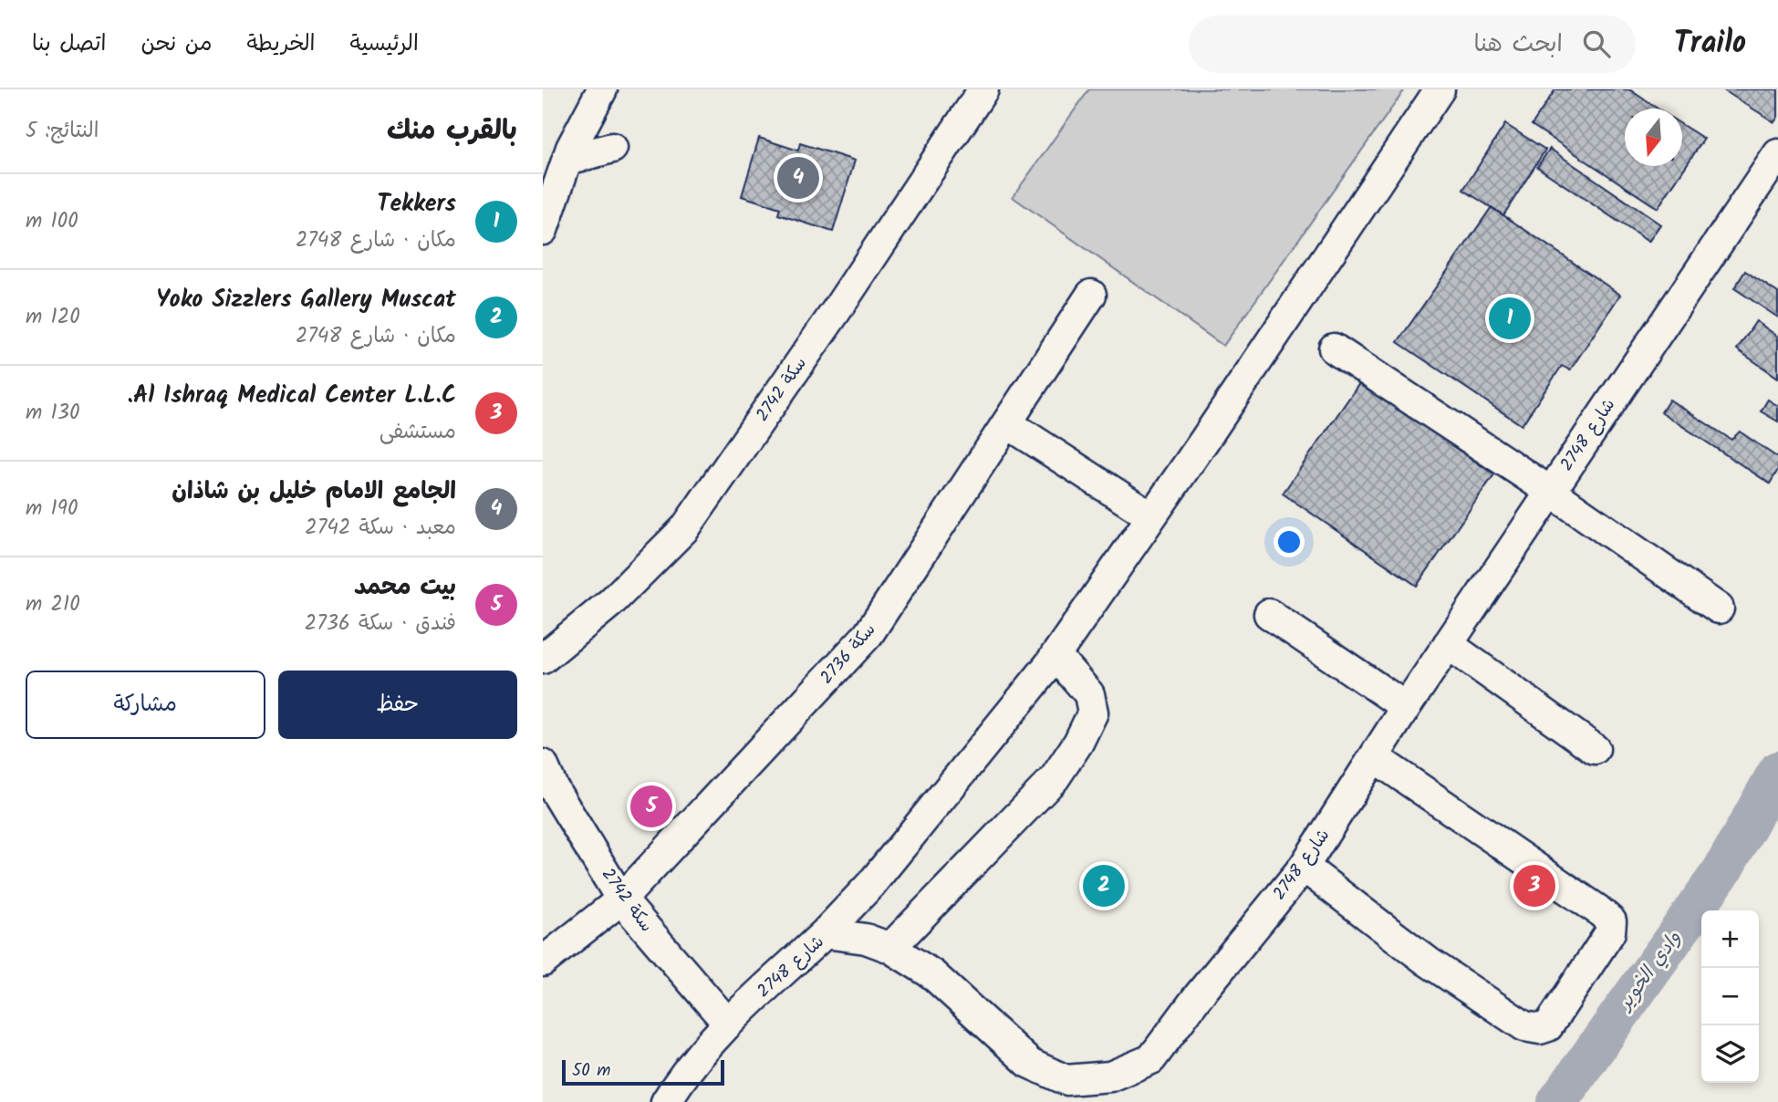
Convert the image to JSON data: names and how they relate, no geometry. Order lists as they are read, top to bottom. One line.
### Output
{"streets":{"street":["سكة 2742","شارع 2748","سكة 2736"]},"crossings":[["سكة 2742","شارع 2748"],["سكة 2742","سكة 2736"]],"water":["وادي الخوير"],"scale_bar":"50 m","north":"bottom","page":{"header":"Trailo","search":"ابحث هنا","nav":["الرئيسية","الخريطة","من نحن","اتصل بنا"],"heading":["بالقرب منك","النتائج: 5"],"pins":["4","1","5","2","3"],"list":[{"mark":"1","name":"Tekkers","note":"مكان · شارع 2748","value":"100 m"},{"mark":"2","name":"Yoko Sizzlers Gallery Muscat","note":"مكان · شارع 2748","value":"120 m"},{"mark":"3","name":"Al Ishraq Medical Center L.L.C.","note":"مستشفى","value":"130 m"},{"mark":"4","name":"الجامع الامام خليل بن شاذان","note":"معبد · سكة 2742","value":"190 m"},{"mark":"5","name":"بيت محمد","note":"فندق · سكة 2736","value":"210 m"}],"buttons":["حفظ","مشاركة"],"map_buttons":["+","−"],"scale":"50 m"}}
